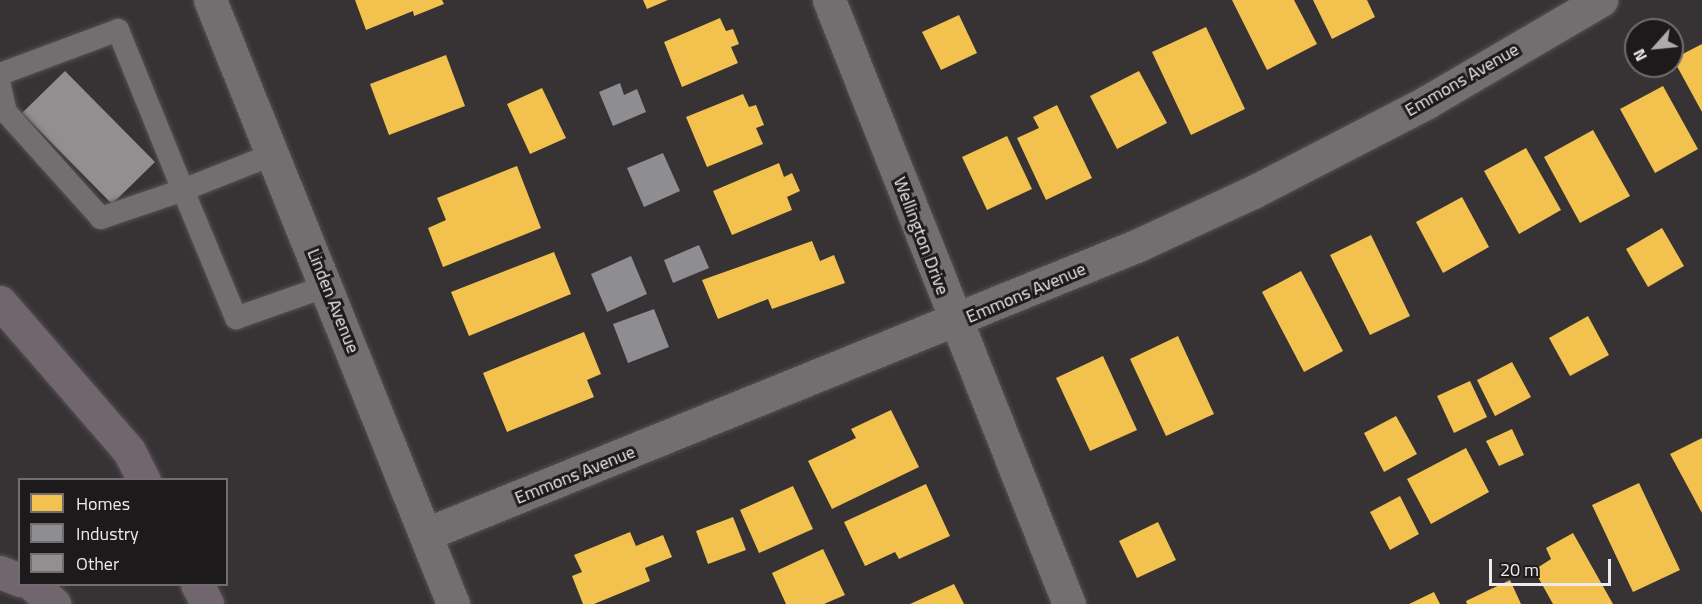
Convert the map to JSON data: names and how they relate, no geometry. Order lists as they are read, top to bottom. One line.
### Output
{"streets":{"street":["Emmons Avenue","Wellington Drive","Linden Avenue"]},"crossings":[["Emmons Avenue","Wellington Drive"],["Emmons Avenue","Linden Avenue"]],"legend":["Homes","Industry","Other"],"scale_bar":"20 m","north":"bottom left"}
